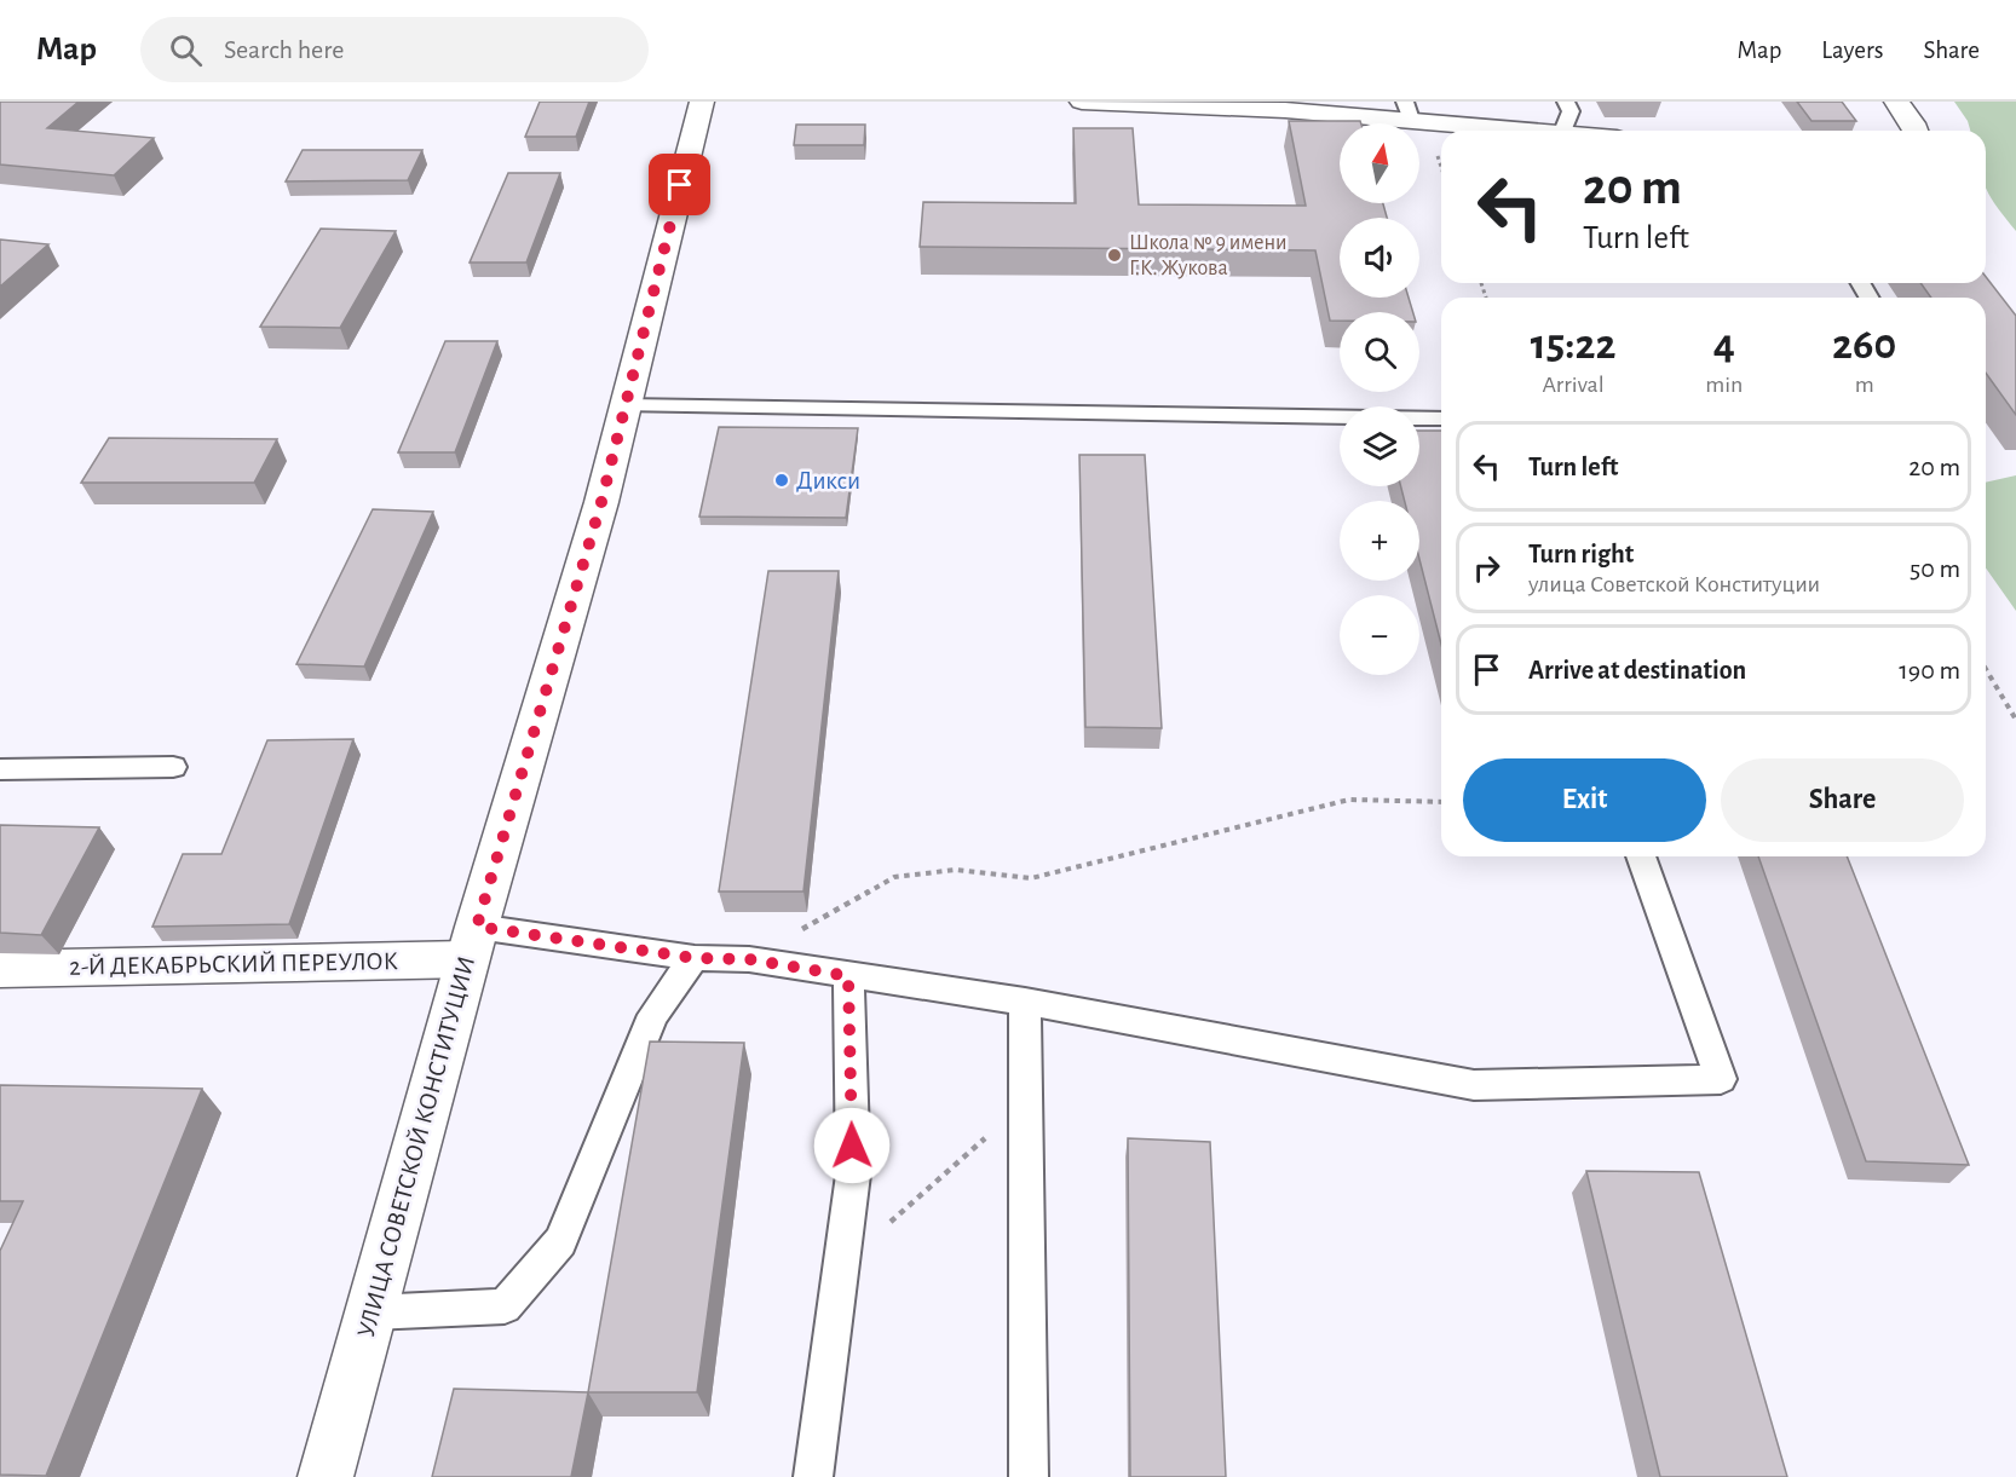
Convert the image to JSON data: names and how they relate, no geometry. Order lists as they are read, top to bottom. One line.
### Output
{"streets":{"street":["2-Й ДЕКАБРЬСКИЙ ПЕРЕУЛОК","УЛИЦА СОВЕТСКОЙ КОНСТИТУЦИИ"]},"crossings":[["2-Й ДЕКАБРЬСКИЙ ПЕРЕУЛОК","УЛИЦА СОВЕТСКОЙ КОНСТИТУЦИИ"]],"places":["Школа № 9 имени Г.К. Жукова","Дикси"],"north":"top","page":{"header":"Map","search":"Search here","nav":["Map","Layers","Share"],"map_buttons":["+","−"],"turn":["20 m","Turn left"],"eta":["15:22","Arrival","4","min","260","m"],"list":[{"name":"Turn left","value":"20 m"},{"name":"Turn right","note":"улица Советской Конституции","value":"50 m"},{"name":"Arrive at destination","value":"190 m"}],"buttons":["Exit","Share"]}}
